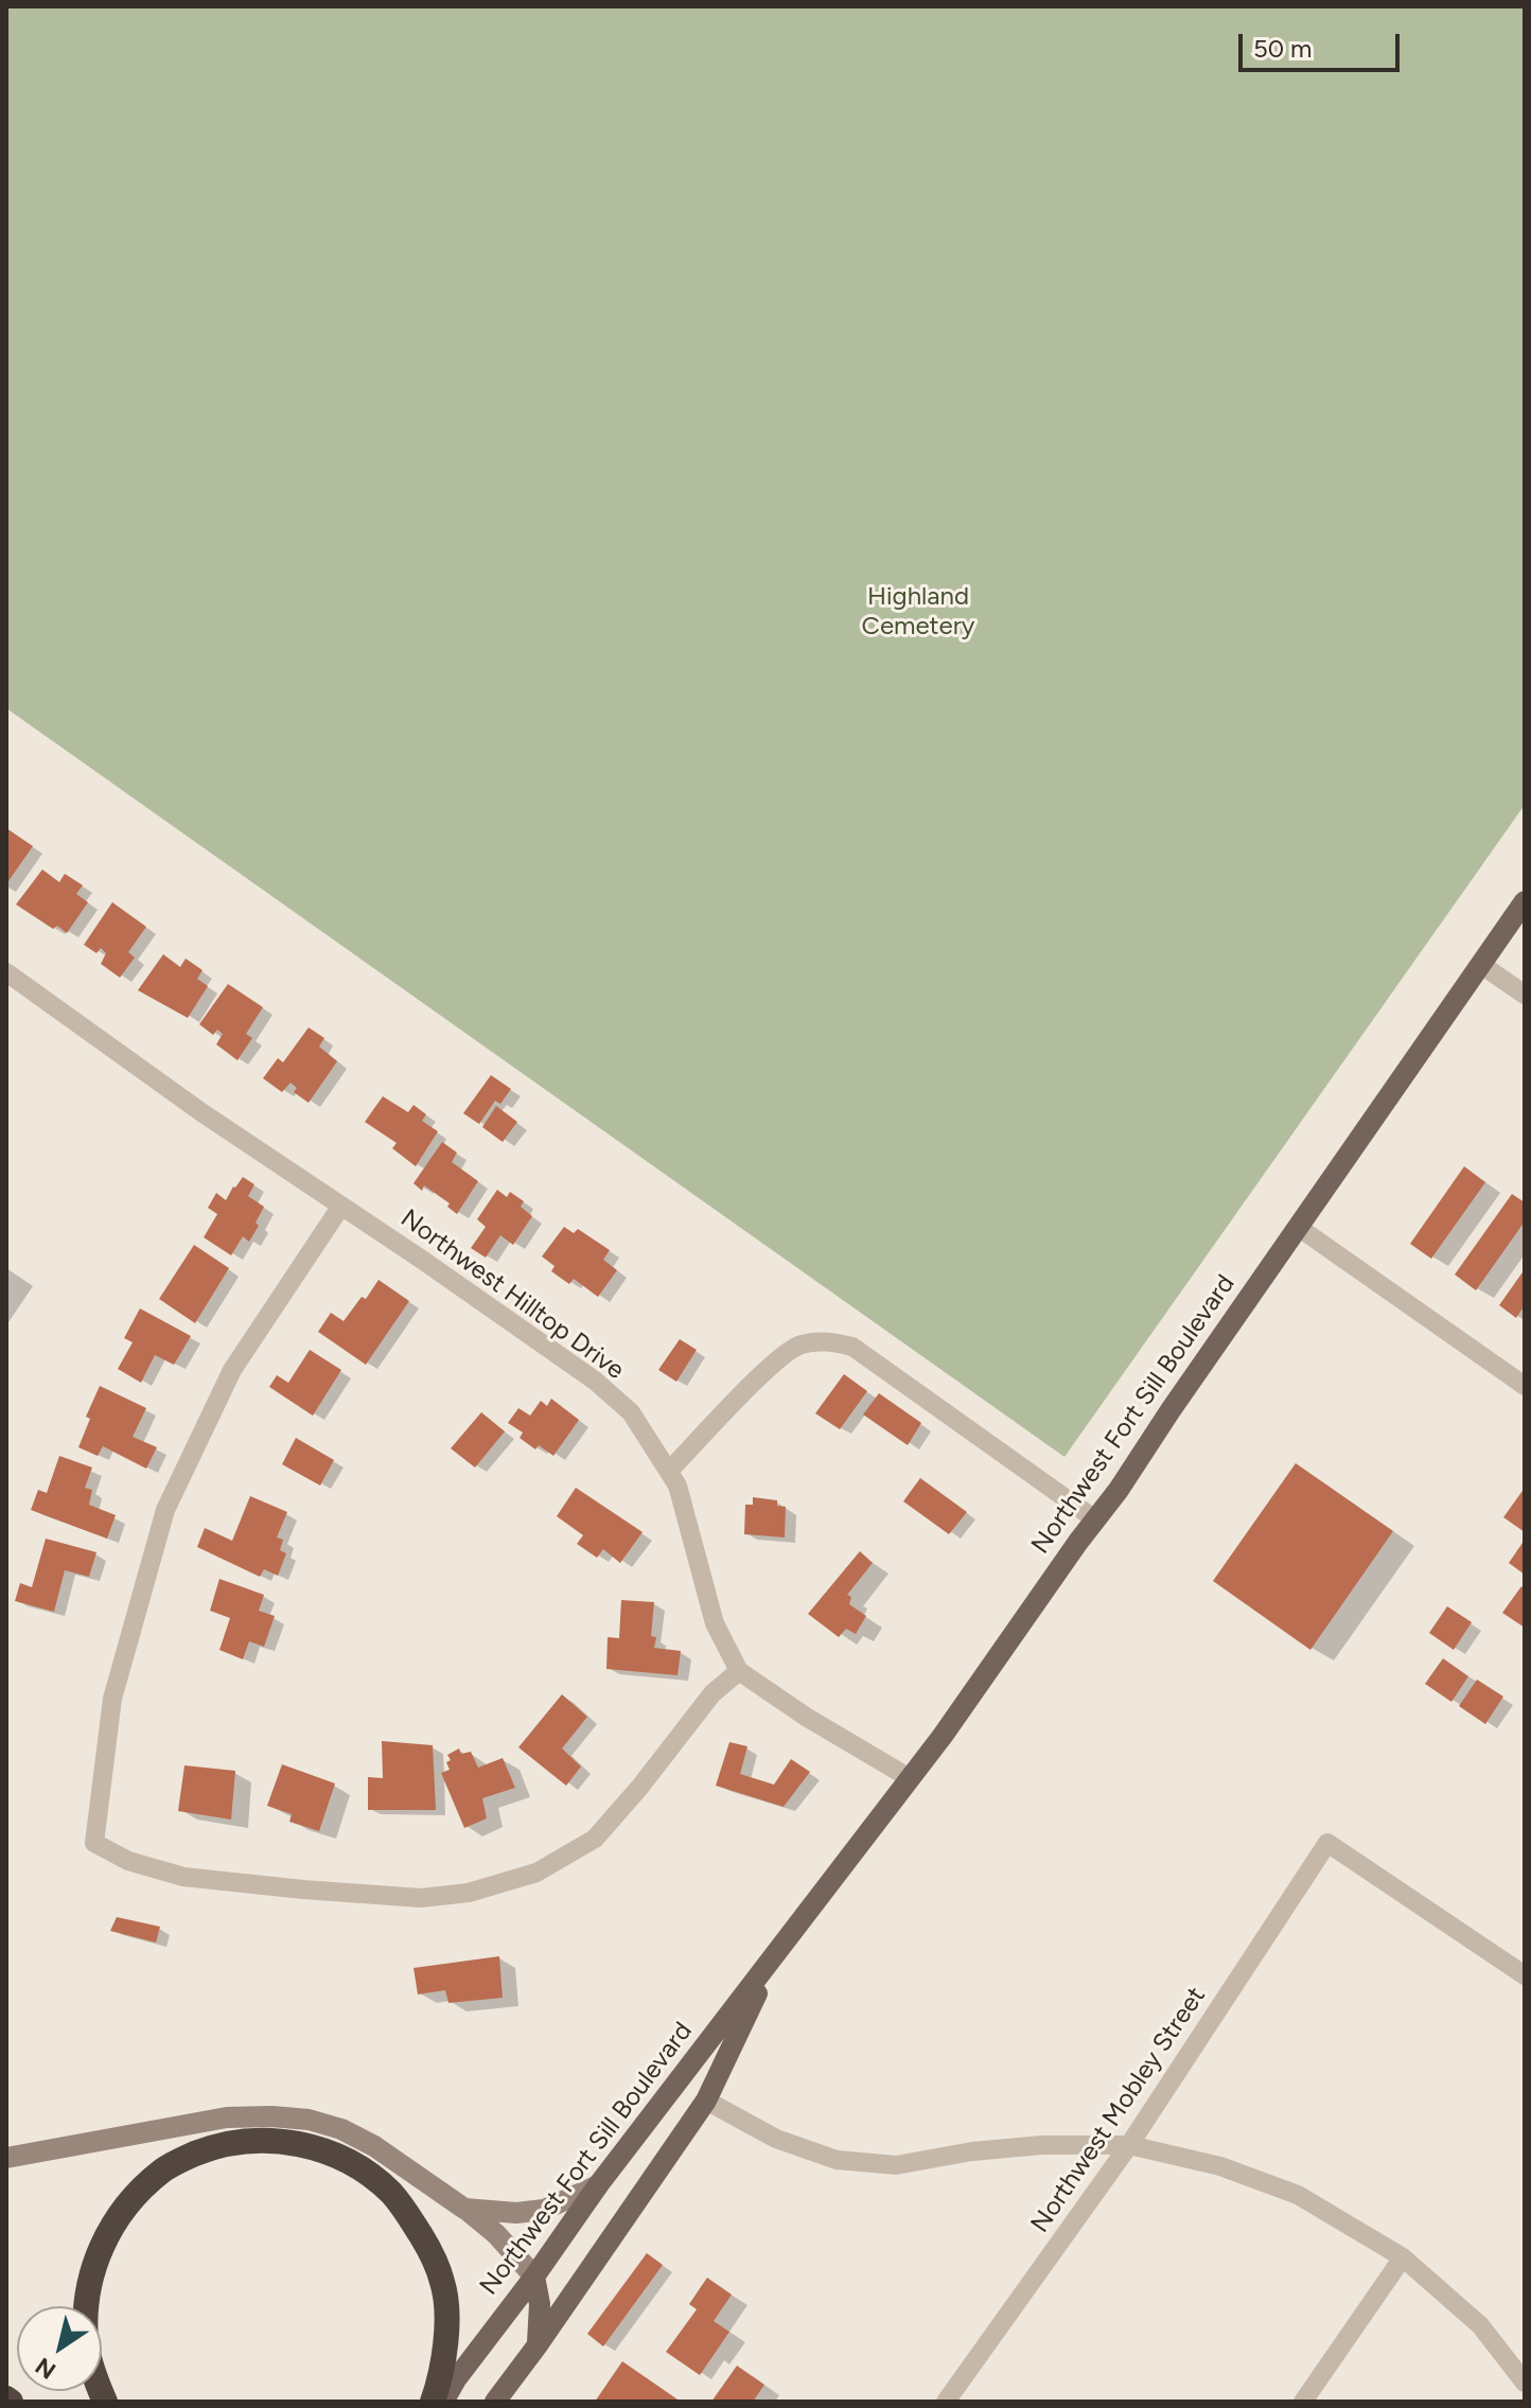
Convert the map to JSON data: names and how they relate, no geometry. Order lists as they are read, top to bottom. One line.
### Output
{"streets":{"main road":["Northwest Fort Sill Boulevard"],"street":["Northwest Hilltop Drive","Northwest Mobley Street"]},"crossings":[["Northwest Hilltop Drive","Northwest Fort Sill Boulevard"]],"parks":["Highland Cemetery"],"scale_bar":"50 m","north":"bottom left"}
